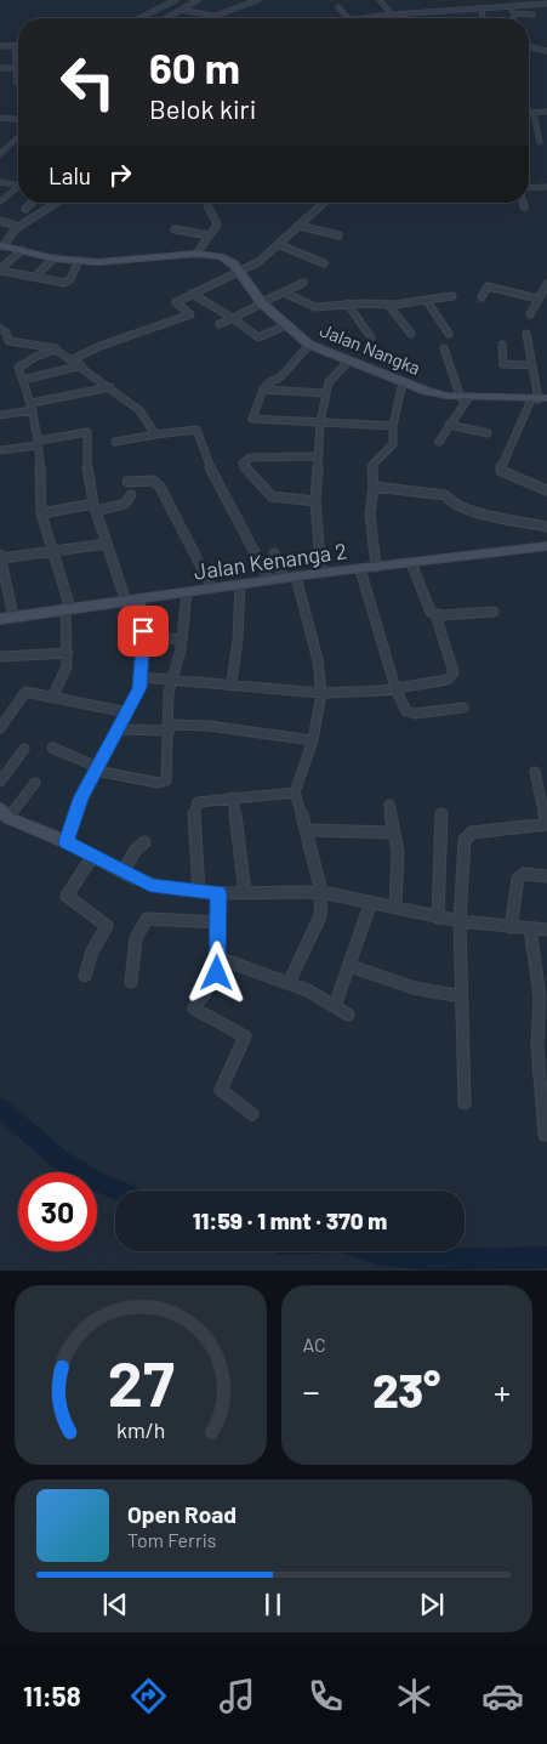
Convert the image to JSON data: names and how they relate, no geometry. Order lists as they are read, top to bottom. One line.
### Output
{"streets":{"street":["Jalan Nangka","Jalan Kenanga 2"]},"page":{"turn":["60 m","Belok kiri"],"then":"Lalu","limit":"30","trip":"11:59 · 1 mnt · 370 m","tile":"AC","heat":["−","23°","+"],"song":["Open Road","Tom Ferris"],"tabs":"11:58","gauge":["27","km/h"]}}
